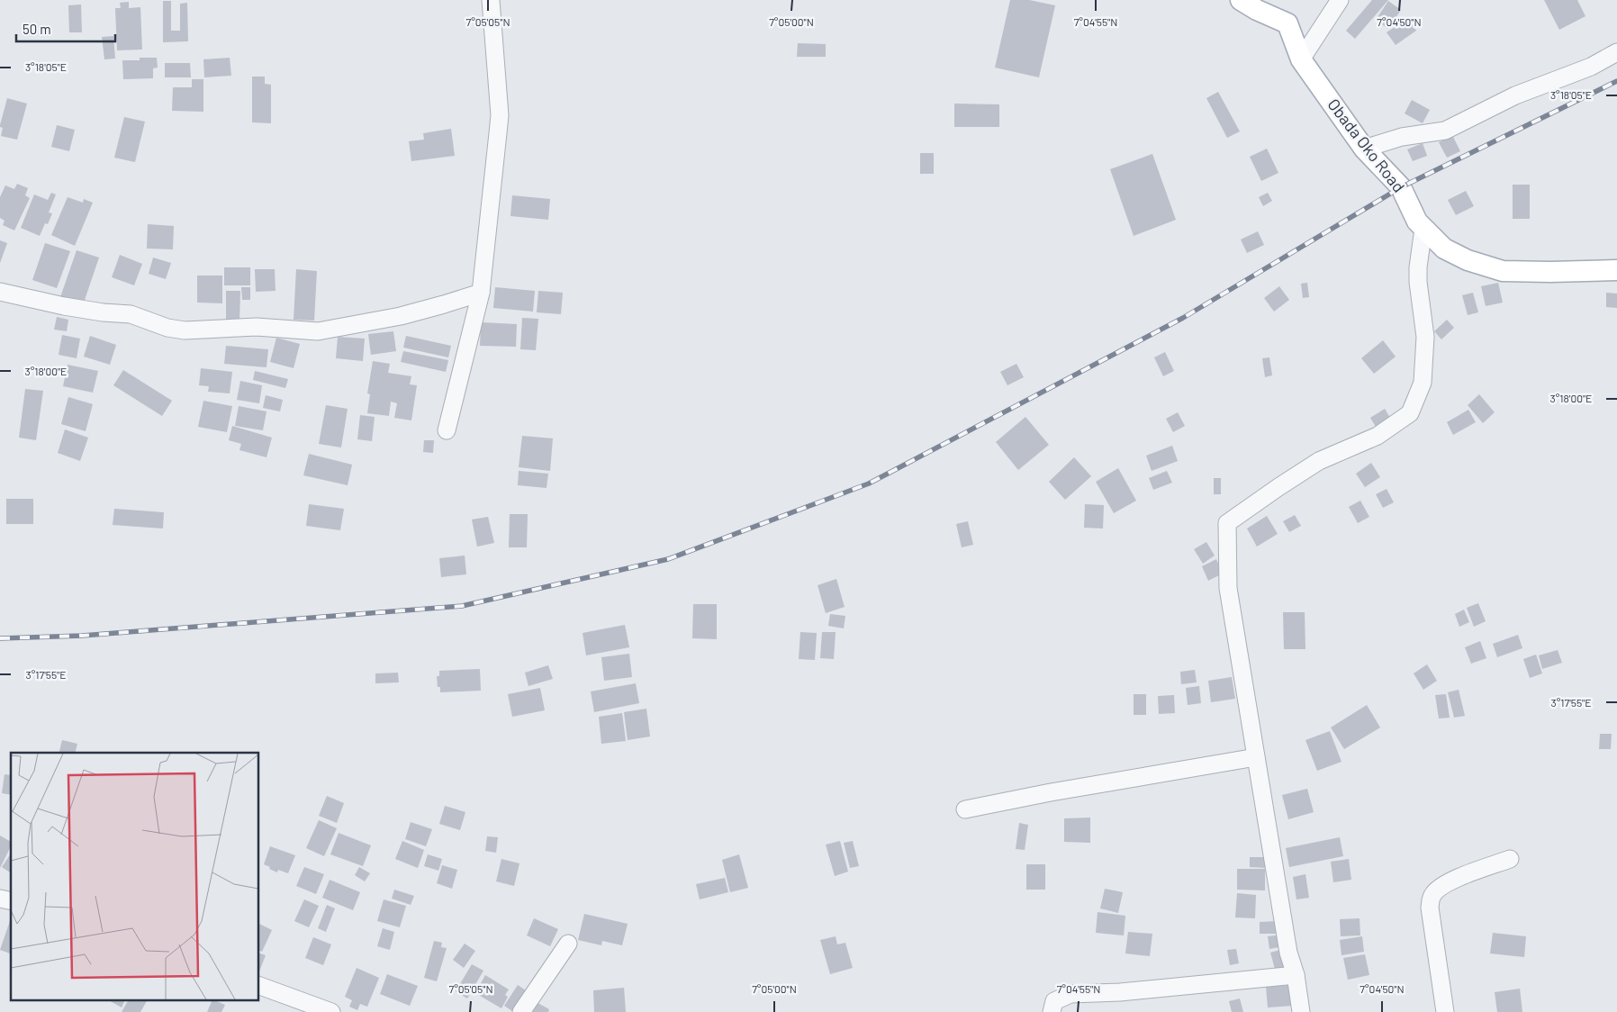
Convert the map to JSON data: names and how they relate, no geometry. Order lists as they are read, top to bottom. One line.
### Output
{"streets":{"main road":["Obada Oko Road"]},"scale_bar":"50 m","coordinates":["7°05'05\"N","7°05'00\"N","7°04'55\"N","7°04'50\"N","3°18'05\"E","3°18'00\"E","3°17'55\"E"]}
